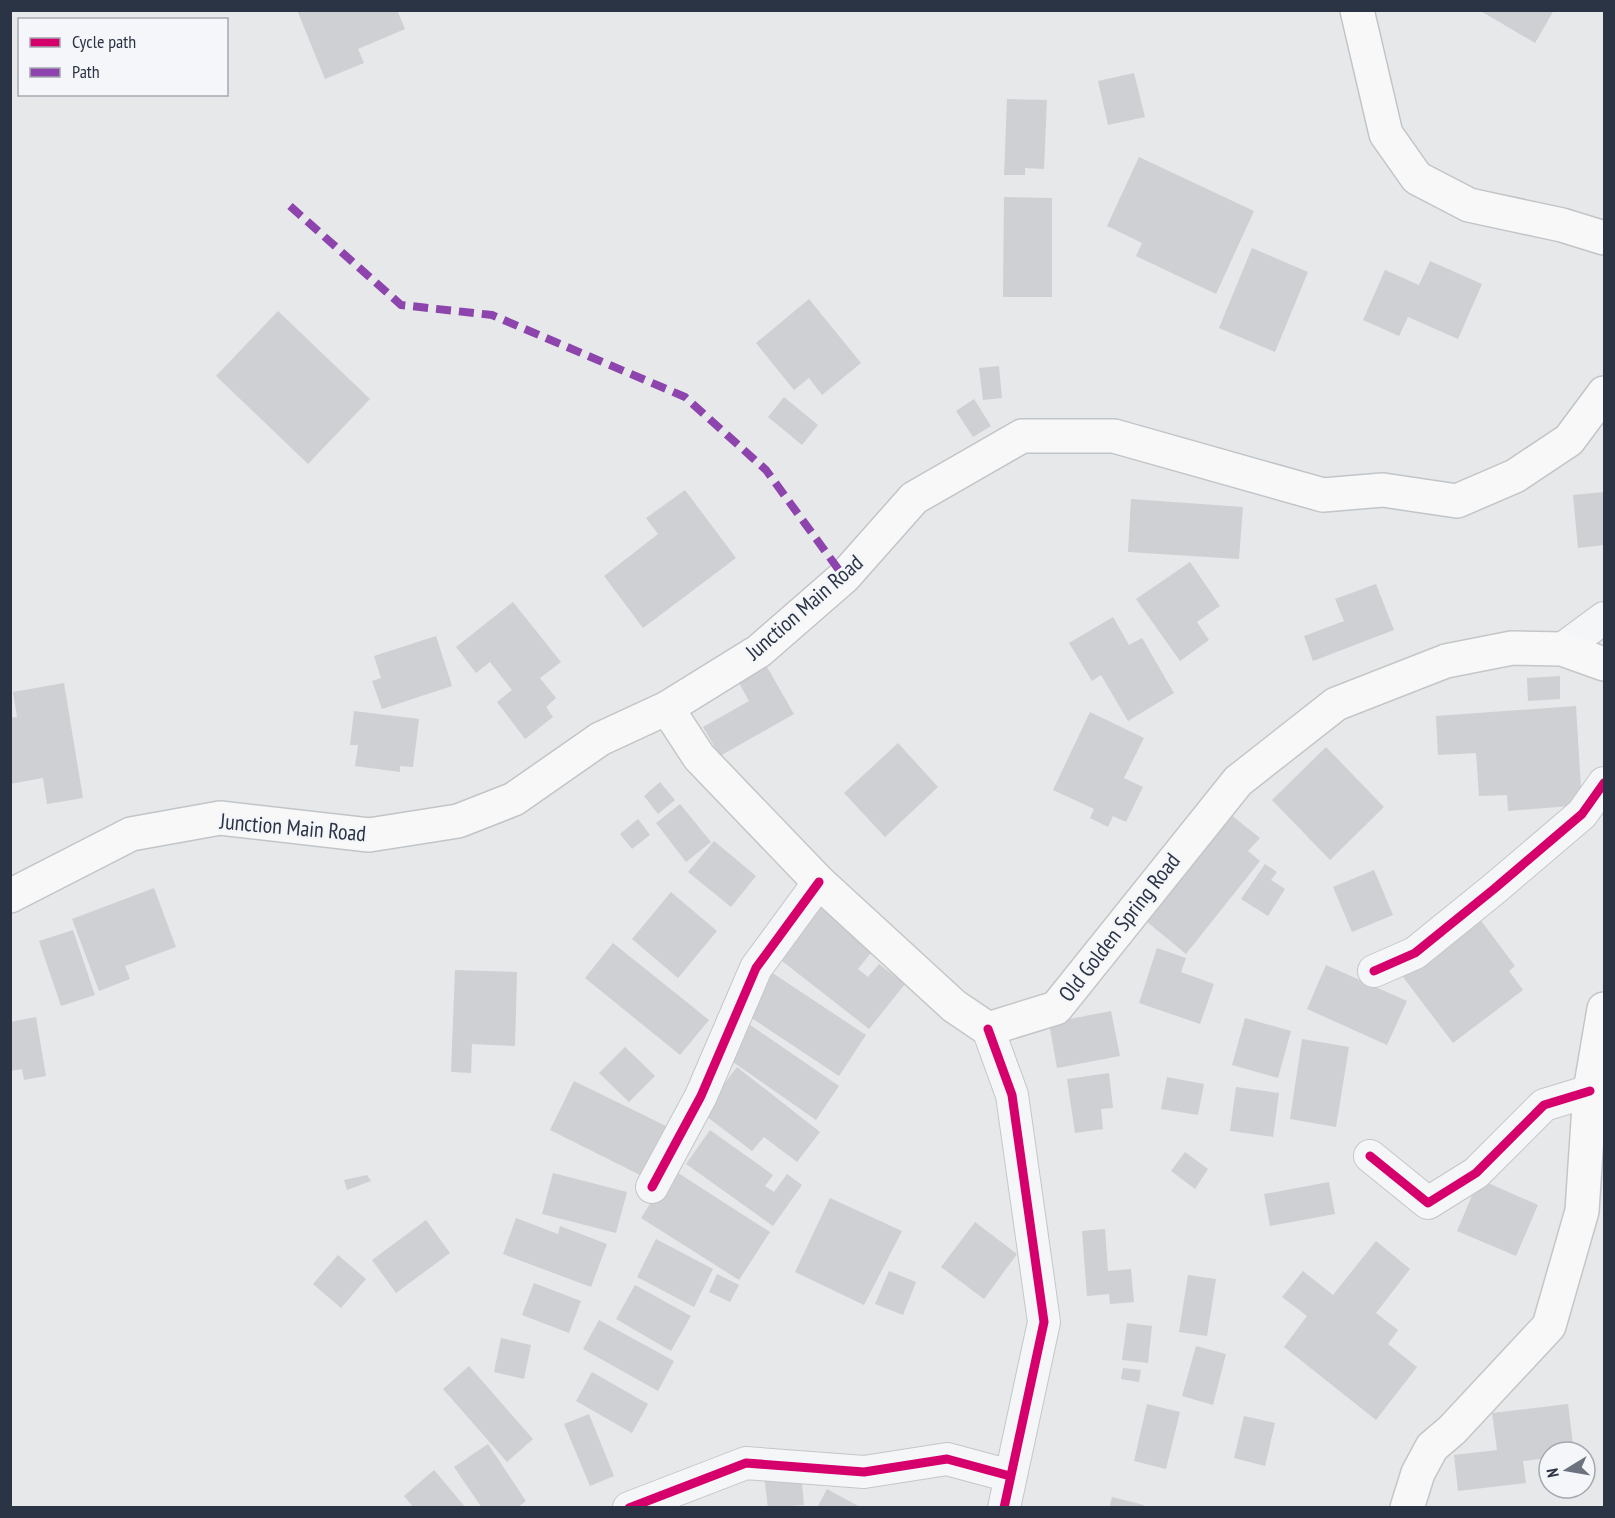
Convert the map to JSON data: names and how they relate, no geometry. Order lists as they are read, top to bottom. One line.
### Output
{"streets":{"main road":["Junction Main Road","Old Golden Spring Road"]},"legend":["Cycle path","Path"],"north":"left"}
